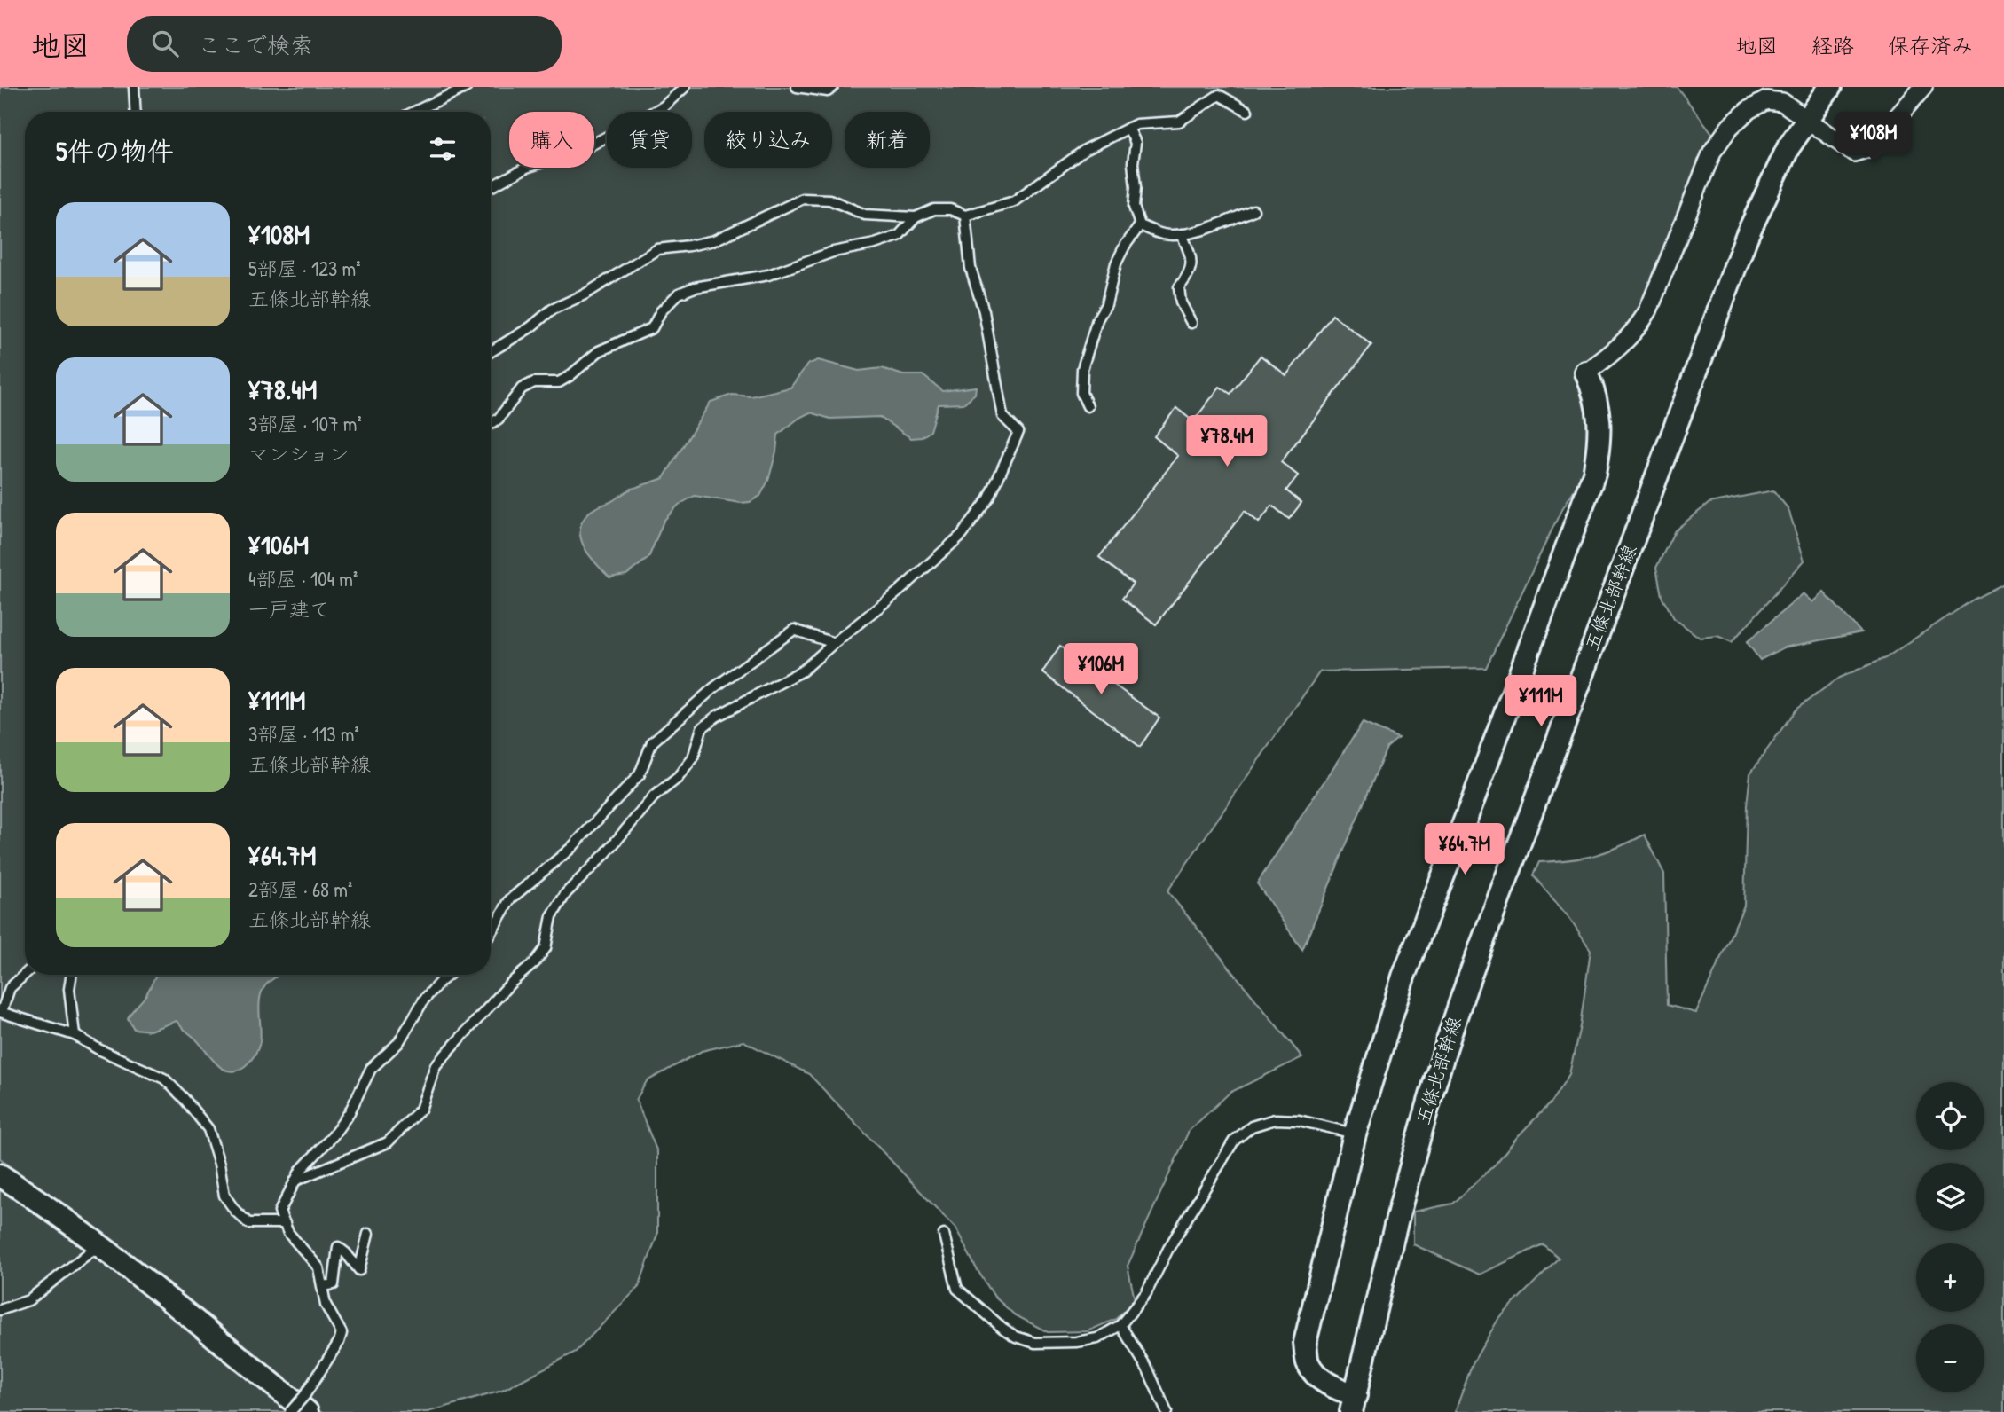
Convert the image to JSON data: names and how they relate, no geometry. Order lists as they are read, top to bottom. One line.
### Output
{"streets":{"street":["五條北部幹線"]},"page":{"header":"地図","search":"ここで検索","nav":["地図","経路","保存済み"],"price":["¥108M","¥78.4M","¥106M","¥111M","¥64.7M"],"chip":["購入","賃貸","絞り込み","新着"],"heading":"5件の物件","list":[{"name":"¥108M","note":"5部屋 · 123 m² · 五條北部幹線"},{"name":"¥78.4M","note":"3部屋 · 107 m² · マンション"},{"name":"¥106M","note":"4部屋 · 104 m² · 一戸建て"},{"name":"¥111M","note":"3部屋 · 113 m² · 五條北部幹線"},{"name":"¥64.7M","note":"2部屋 · 68 m² · 五條北部幹線"}],"map_buttons":["+","−"]}}
